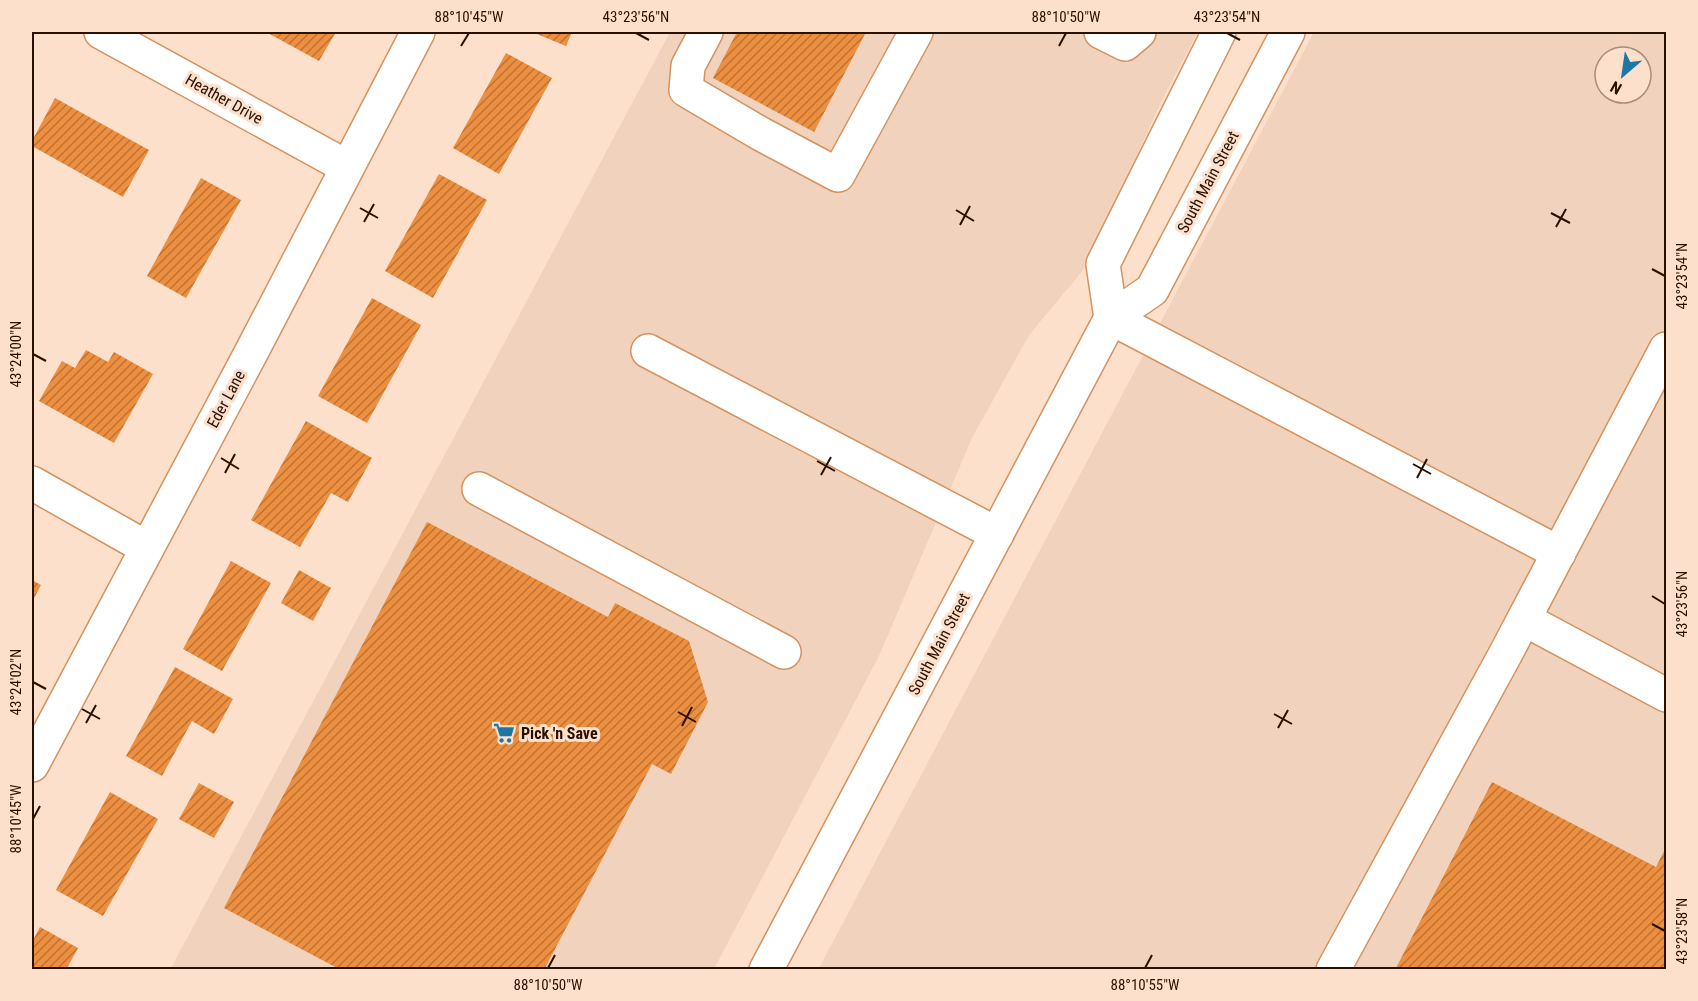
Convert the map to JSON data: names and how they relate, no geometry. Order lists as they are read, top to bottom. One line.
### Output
{"streets":{"main road":["Heather Drive","South Main Street","Eder Lane"]},"crossings":[["Heather Drive","Eder Lane"]],"places":{"supermarket":["Pick 'n Save"]},"north":"bottom left","coordinates":["88°10'45\"W","43°23'56\"N","88°10'50\"W","43°23'54\"N","43°24'00\"N","43°24'02\"N","43°23'58\"N","88°10'55\"W"]}
